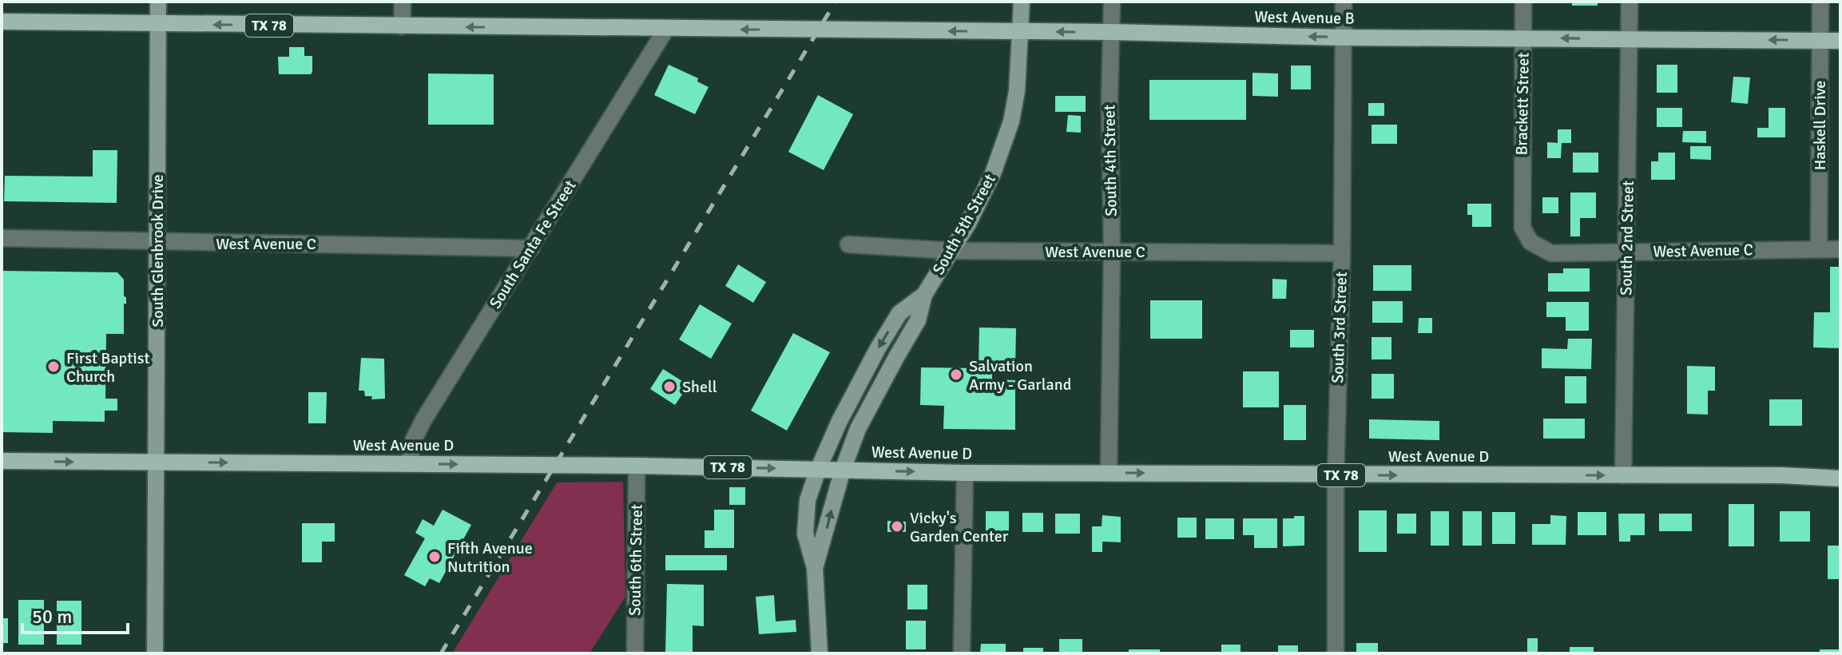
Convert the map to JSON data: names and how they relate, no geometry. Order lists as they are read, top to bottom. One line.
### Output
{"streets":{"main road":["West Avenue B","TX 78","West Avenue D"],"street":["Brackett Street","Haskell Drive","South 4th Street","South 5th Street","South 2nd Street","West Avenue C","South Santa Fe Street","South Glenbrook Drive","South 3rd Street","South 6th Street"]},"crossings":[["West Avenue B","Brackett Street"],["West Avenue B","Haskell Drive"],["West Avenue B","South 4th Street"],["West Avenue B","South 5th Street"],["West Avenue B","South 2nd Street"],["West Avenue B","South Santa Fe Street"],["West Avenue B","South Glenbrook Drive"],["West Avenue B","South 3rd Street"],["Brackett Street","West Avenue C"],["Haskell Drive","West Avenue C"],["South 4th Street","West Avenue C"],["South 4th Street","West Avenue D"],["South 5th Street","West Avenue C"],["South 5th Street","West Avenue D"],["South 2nd Street","West Avenue C"],["South 2nd Street","West Avenue D"],["West Avenue C","South Santa Fe Street"],["West Avenue C","South Glenbrook Drive"],["West Avenue C","South 3rd Street"],["South Santa Fe Street","West Avenue D"],["South Glenbrook Drive","West Avenue D"],["South 3rd Street","West Avenue D"],["West Avenue D","South 6th Street"]],"one_way":["West Avenue B","West Avenue D"],"places":["First Baptist Church","Salvation Army - Garland","Shell","Vicky's Garden Center","Fifth Avenue Nutrition"],"scale_bar":"50 m"}
